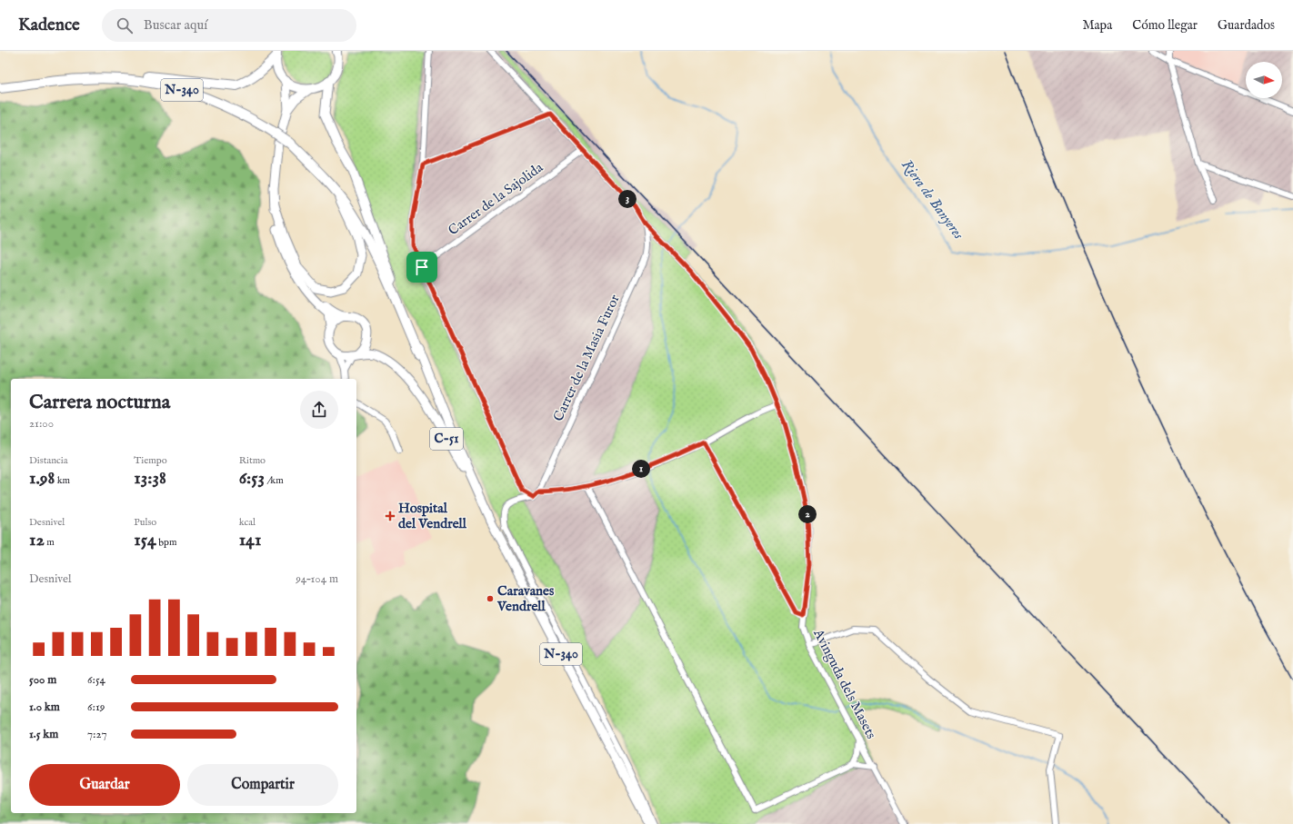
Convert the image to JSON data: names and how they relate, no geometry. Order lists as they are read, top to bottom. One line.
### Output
{"streets":{"highway":["N-340"],"main road":["C-51"],"street":["Carrer de la Sajolida","Carrer de la Masia Furor","Avinguda dels Masets"]},"crossings":[["N-340","C-51"],["Carrer de la Masia Furor","Avinguda dels Masets"]],"water":["Riera de Banyeres"],"places":{"health":["Hospital del Vendrell"],"other":["Caravanes Vendrell"]},"north":"right","page":{"header":"Kadence","search":"Buscar aquí","nav":["Mapa","Cómo llegar","Guardados"],"pins":["3","1","2"],"heading":["Carrera nocturna","21:00"],"stats":[["Distancia","1.98 km"],["Tiempo","13:38"],["Ritmo","6:53 /km"],["Desnivel","12 m"],["Pulso","154 bpm"],["kcal","141"]],"chart":["Desnivel","94–104 m"],"list":[{"name":"500 m","note":"6:54"},{"name":"1.0 km","note":"6:19"},{"name":"1.5 km","note":"7:27"}],"buttons":["Guardar","Compartir"]}}
